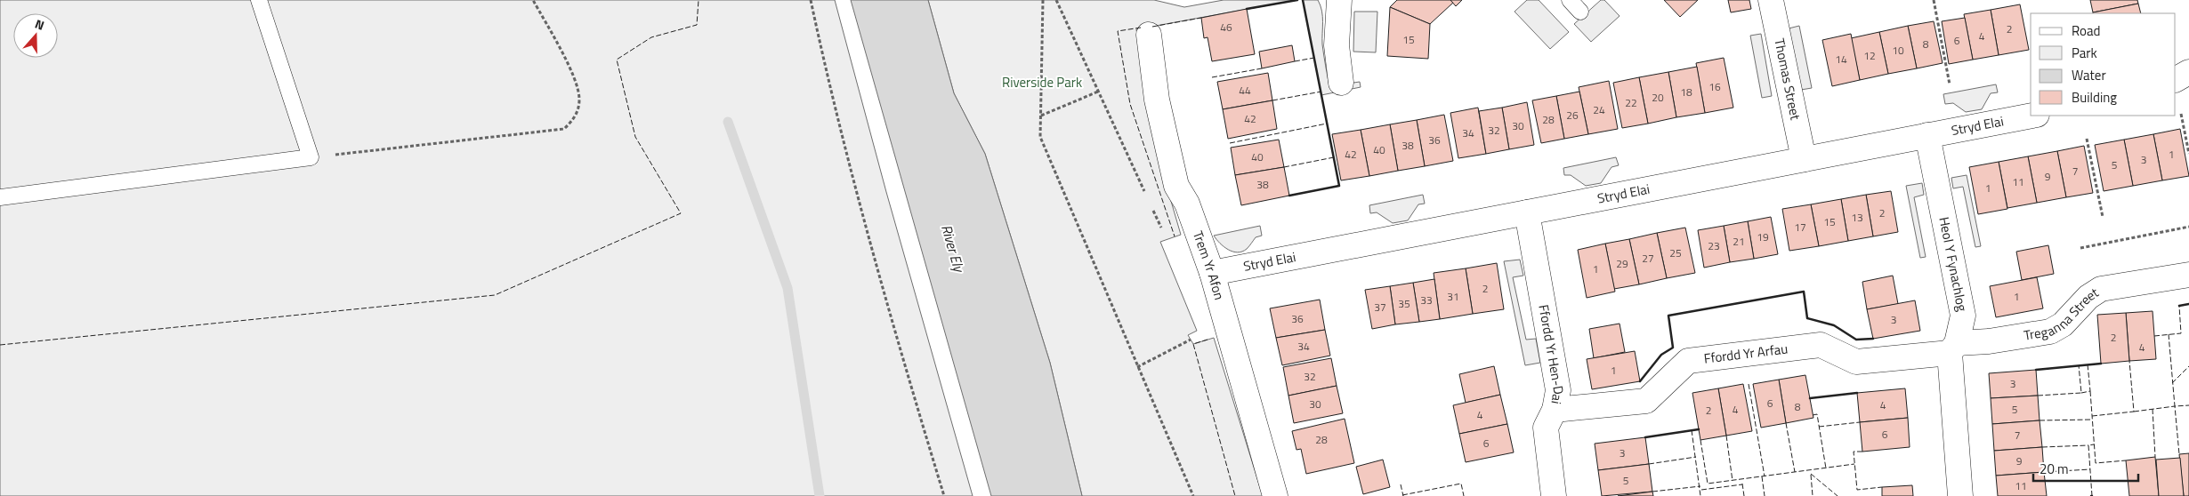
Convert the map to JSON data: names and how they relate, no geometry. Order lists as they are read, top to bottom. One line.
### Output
{"streets":{"street":["Thomas Street","Stryd Elai","Heol Y Fynachlog","Trem Yr Afon","Treganna Street","Ffordd Yr Arfau","Ffordd Yr Hen-Dai"]},"crossings":[["Thomas Street","Stryd Elai"],["Stryd Elai","Heol Y Fynachlog"],["Stryd Elai","Trem Yr Afon"],["Stryd Elai","Ffordd Yr Hen-Dai"],["Heol Y Fynachlog","Treganna Street"],["Heol Y Fynachlog","Ffordd Yr Arfau"],["Treganna Street","Ffordd Yr Arfau"],["Ffordd Yr Arfau","Ffordd Yr Hen-Dai"]],"water":["River Ely"],"parks":["Riverside Park"],"house_numbers":["46","2","4","15","6","8","10","12","14","16","44","18","20","22","24","26","42","28","30","32","34","36","38","40","42","1","40","3","5","7","9","11","38","1","2","13","15","17","19","21","23","25","27","29","1","2","31","1","33","35","37","36","3","2","34","4","1","32","3","6","30","4","8","4","5","2","4","6","7","28","6","3","9","5","11"],"legend":["Road","Park","Water","Building"],"scale_bar":"20 m","north":"top"}
